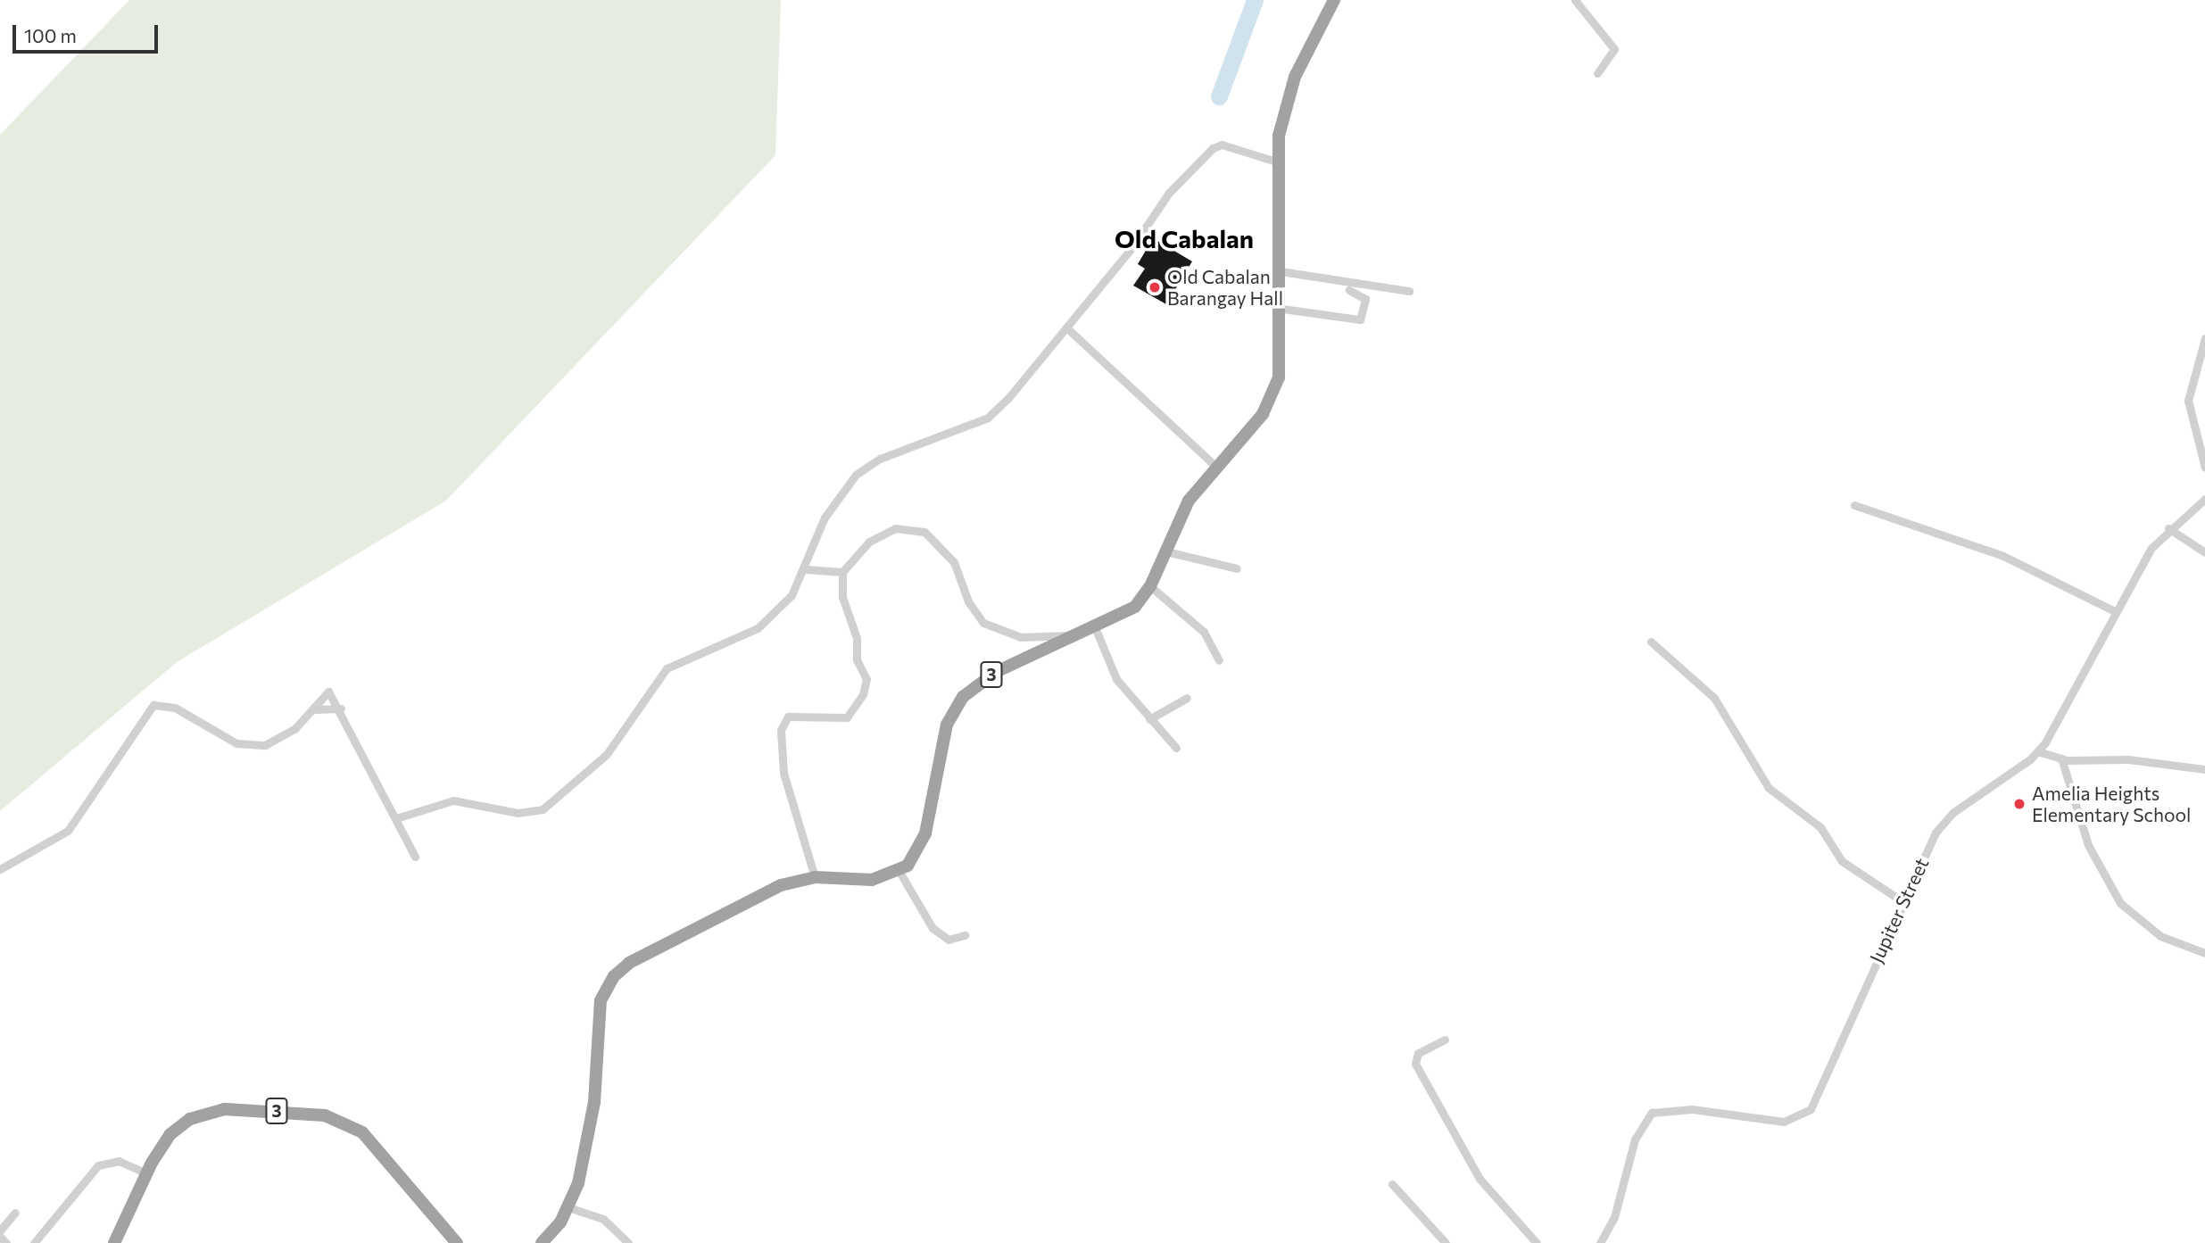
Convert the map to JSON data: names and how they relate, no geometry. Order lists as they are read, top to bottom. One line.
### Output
{"streets":{"highway":["3"],"street":["Jupiter Street"]},"districts":["Old Cabalan"],"places":["Old Cabalan Barangay Hall","Amelia Heights Elementary School"],"scale_bar":"100 m"}
